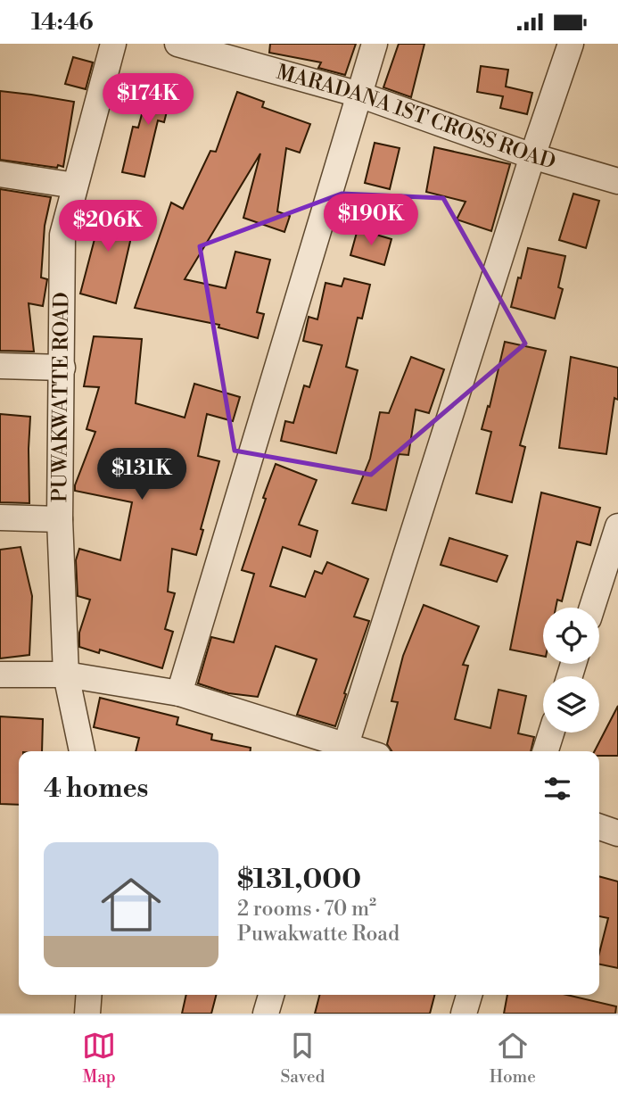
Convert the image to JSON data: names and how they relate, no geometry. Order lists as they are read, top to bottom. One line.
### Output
{"streets":{"street":["MARADANA 1ST CROSS ROAD","PUWAKWATTE ROAD"]},"page":{"status":"14:46","price":["$174K","$190K","$206K","$131K"],"heading":"4 homes","list":[{"name":"$131,000","note":"2 rooms · 70 m² · Puwakwatte Road"}],"tabs":["Map","Saved","Home"]}}
